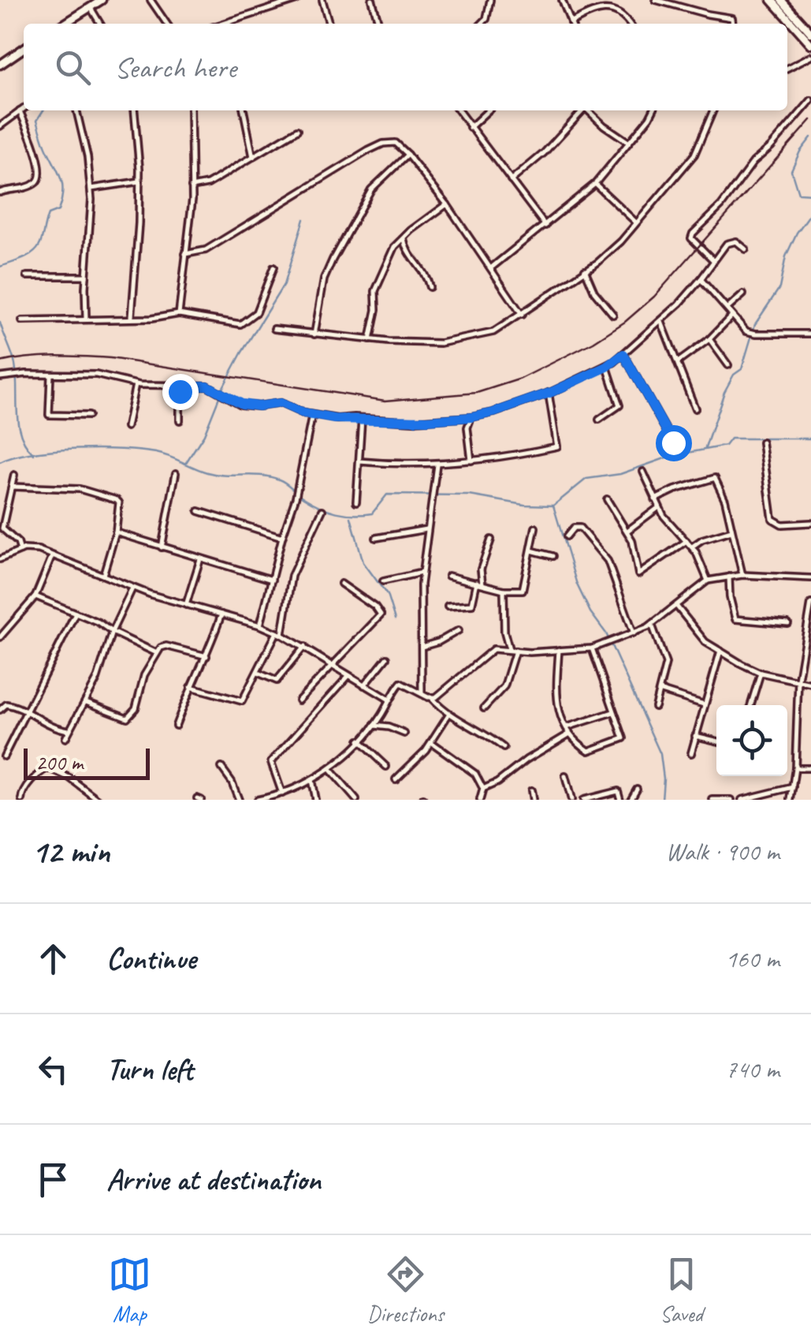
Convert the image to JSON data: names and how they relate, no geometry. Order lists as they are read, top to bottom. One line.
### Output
{"scale_bar":"200 m","page":{"search":"Search here","scale":"200 m","heading":["12 min","Walk · 900 m"],"list":[["Continue","160 m"],["Turn left","740 m"],"Arrive at destination"],"nav":["Map","Directions","Saved"]}}
